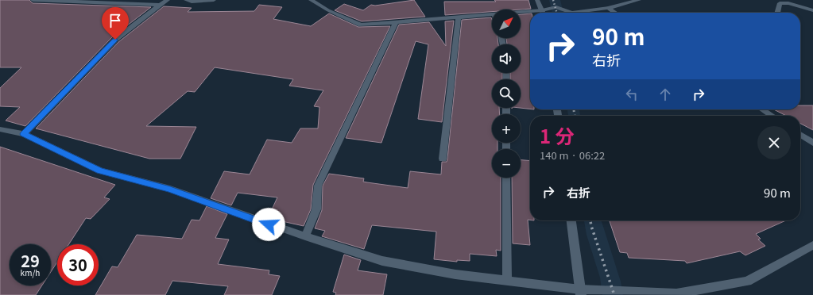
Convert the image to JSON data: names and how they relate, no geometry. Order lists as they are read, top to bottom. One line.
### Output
{"north":"top right","page":{"map_buttons":["+","−"],"turn":["90 m","右折"],"heading":["1 分","140 m · 06:22"],"list":[{"name":"右折","value":"90 m"}],"speed":"29 km/h","limit":"30"}}
